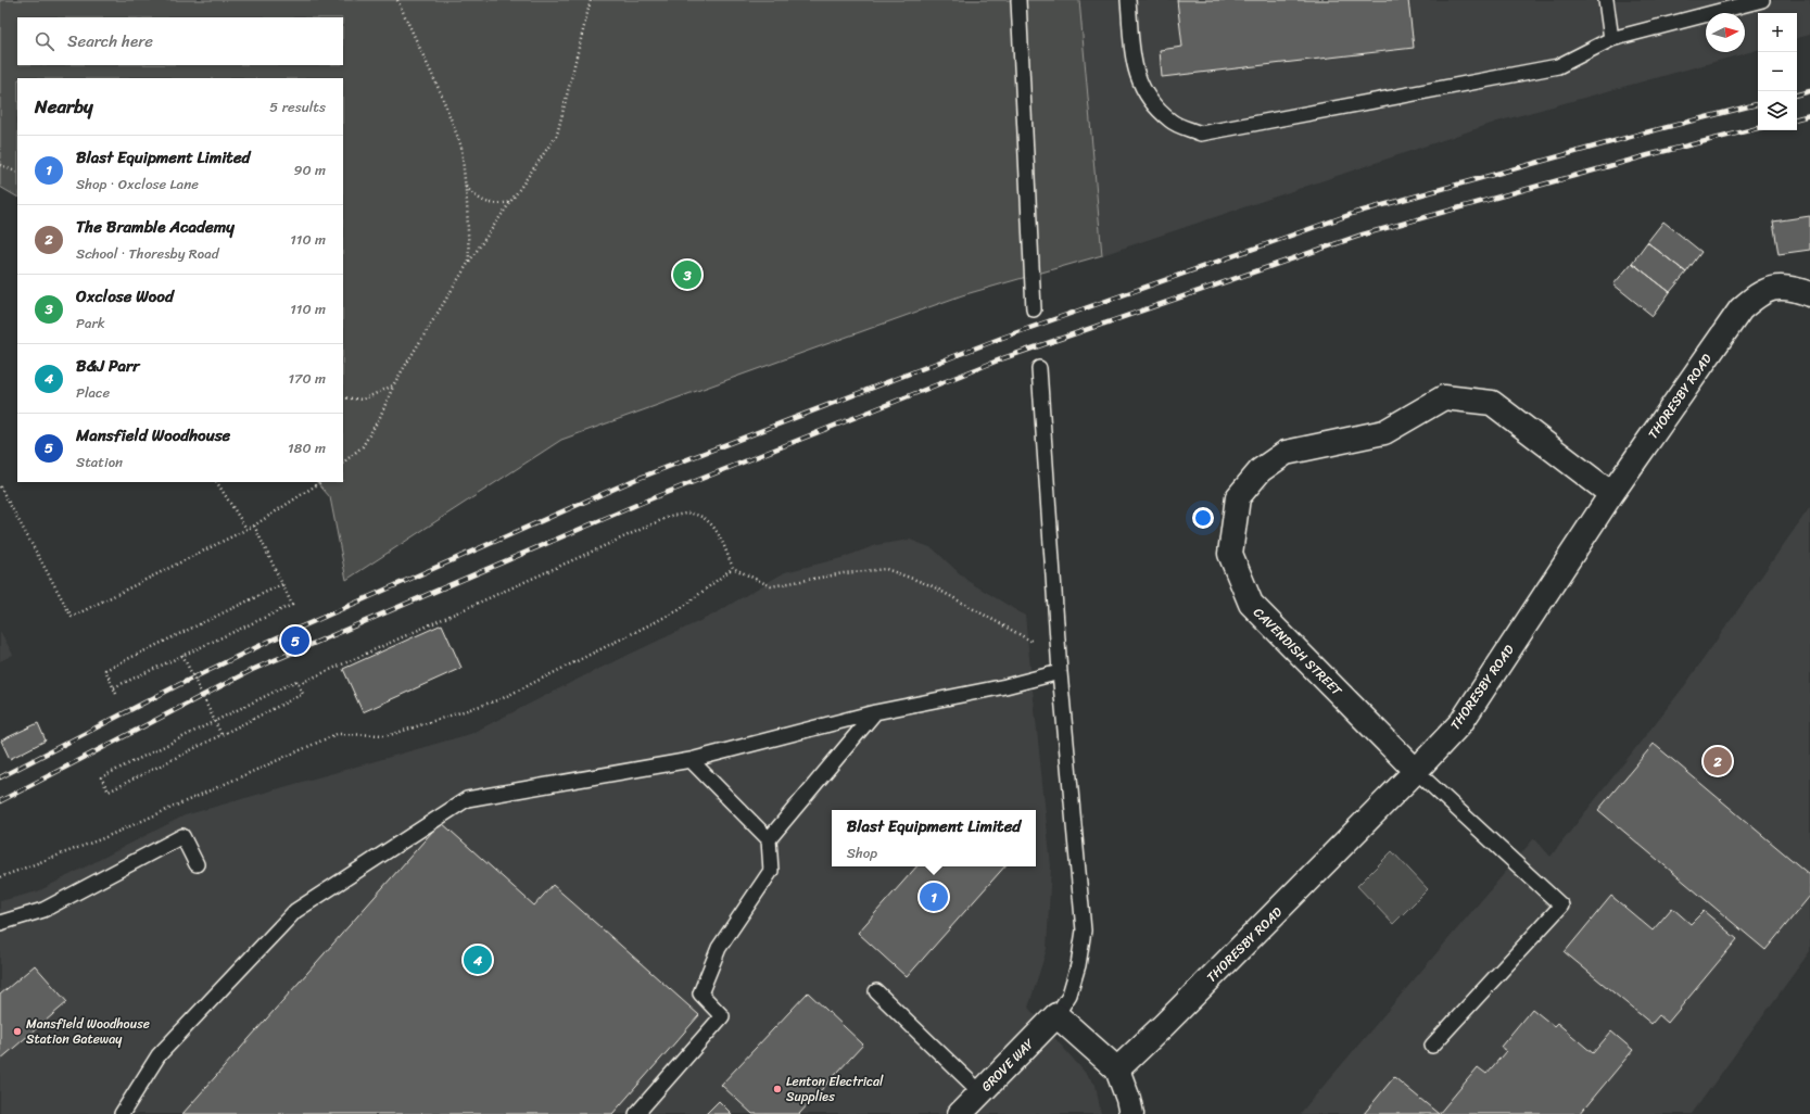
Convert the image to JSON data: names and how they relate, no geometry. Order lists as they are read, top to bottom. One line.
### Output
{"streets":{"street":["THORESBY ROAD","CAVENDISH STREET","GROVE WAY"]},"crossings":[["THORESBY ROAD","CAVENDISH STREET"]],"places":["Mansfield Woodhouse Station Gateway","Lenton Electrical Supplies"],"north":"right","page":{"map_buttons":["+","−"],"search":"Search here","heading":["Nearby","5 results"],"list":[{"mark":"1","name":"Blast Equipment Limited","note":"Shop · Oxclose Lane","value":"90 m"},{"mark":"2","name":"The Bramble Academy","note":"School · Thoresby Road","value":"110 m"},{"mark":"3","name":"Oxclose Wood","note":"Park","value":"110 m"},{"mark":"4","name":"B&J Parr","note":"Place","value":"170 m"},{"mark":"5","name":"Mansfield Woodhouse","note":"Station","value":"180 m"}],"pins":["3","5","2","1","4"],"popup":["Blast Equipment Limited","Shop"]}}
